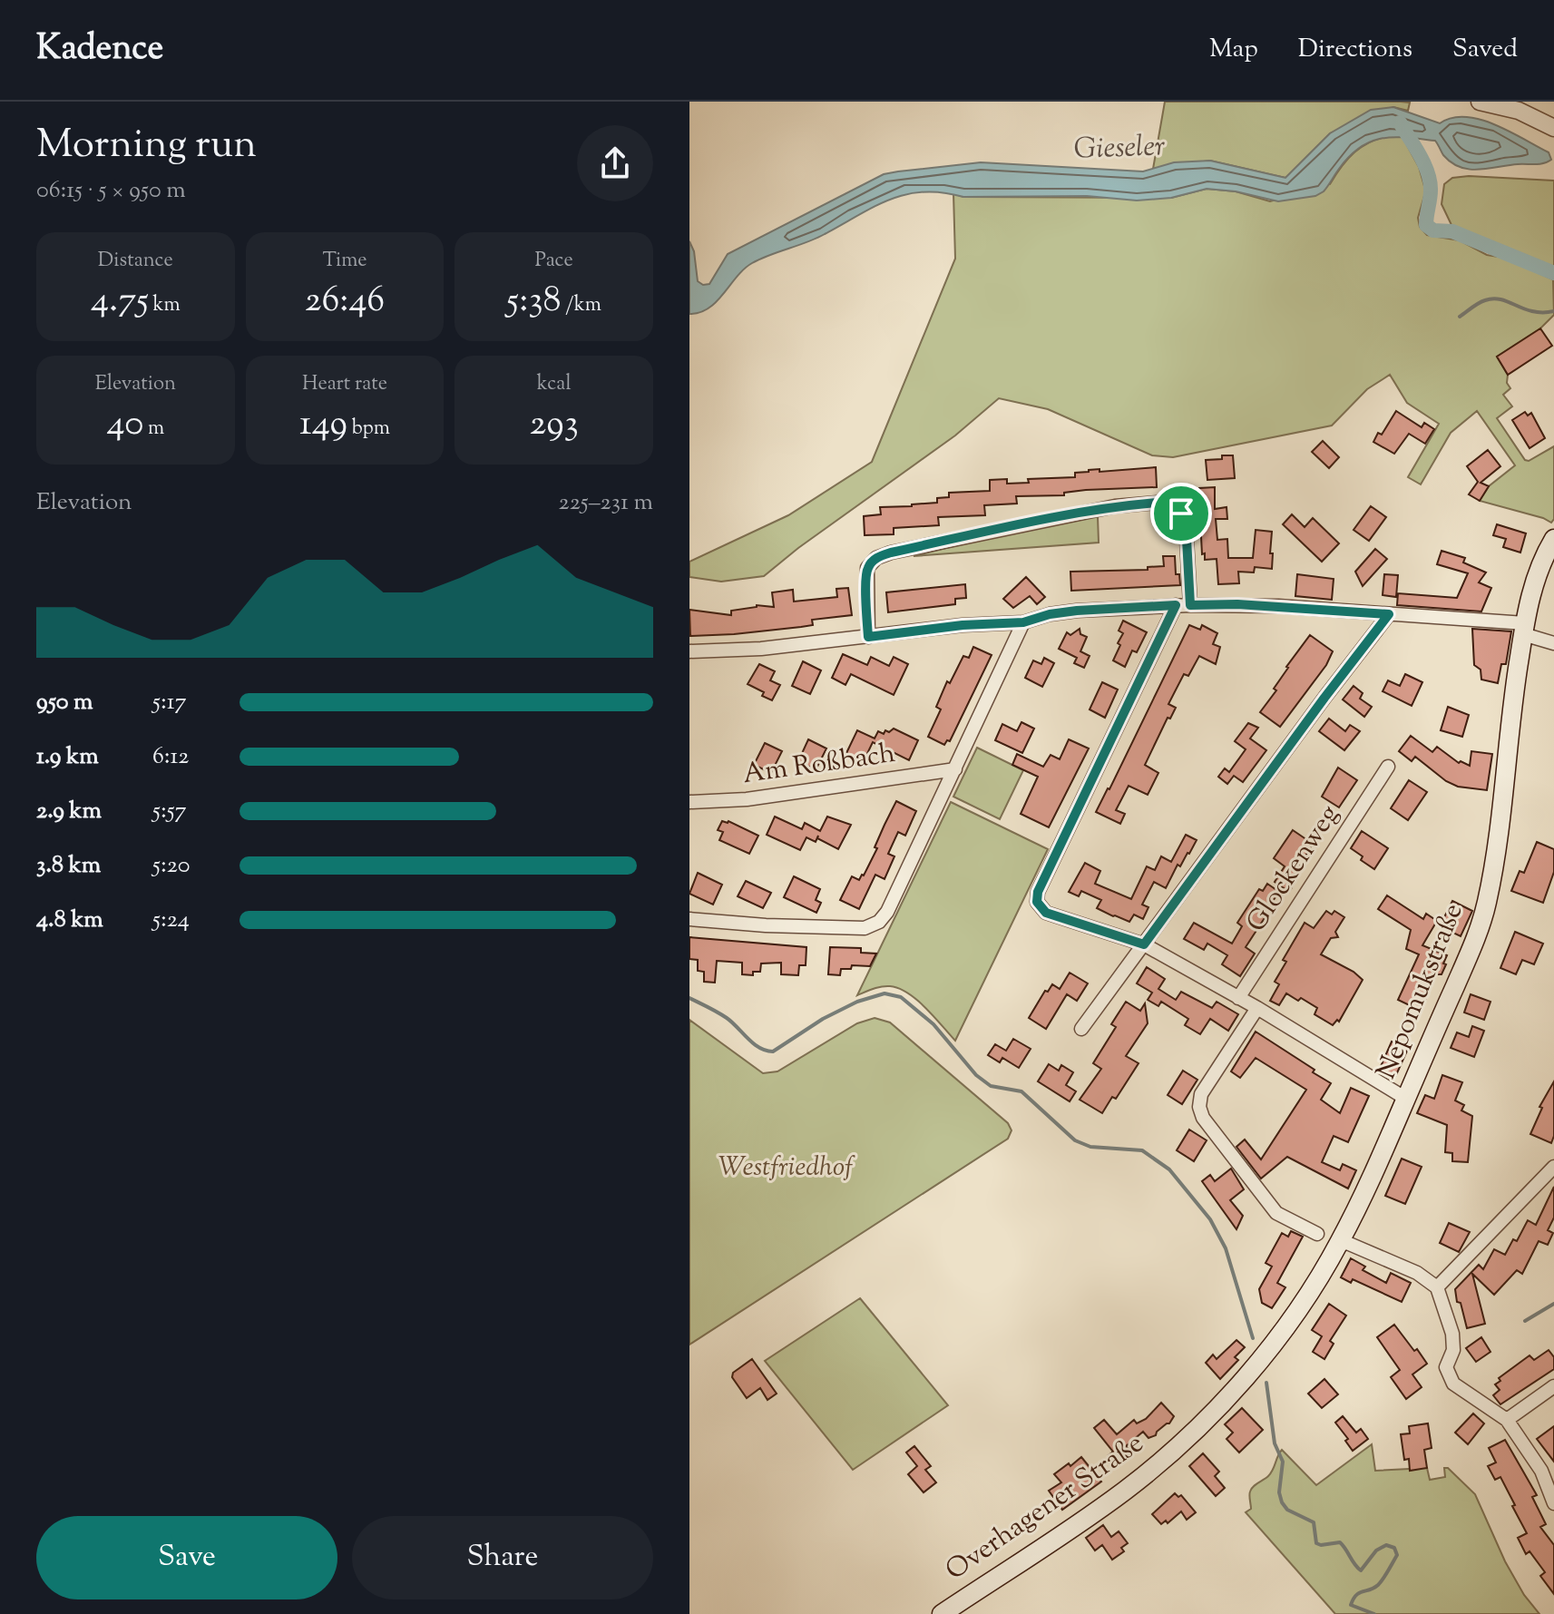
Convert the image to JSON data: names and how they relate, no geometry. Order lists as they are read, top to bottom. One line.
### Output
{"streets":{"main road":["Nepomukstraße","Overhagener Straße"],"street":["Am Roßbach","Glockenweg"]},"crossings":[["Nepomukstraße","Overhagener Straße"]],"water":["Gieseler"],"parks":["Westfriedhof"],"page":{"header":"Kadence","nav":["Map","Directions","Saved"],"heading":["Morning run","06:15 · 5 × 950 m"],"stats":[["Distance","4.75 km"],["Time","26:46"],["Pace","5:38 /km"],["Elevation","40 m"],["Heart rate","149 bpm"],["kcal","293"]],"chart":["Elevation","225–231 m"],"list":[{"name":"950 m","note":"5:17"},{"name":"1.9 km","note":"6:12"},{"name":"2.9 km","note":"5:57"},{"name":"3.8 km","note":"5:20"},{"name":"4.8 km","note":"5:24"}],"buttons":["Save","Share"]}}
